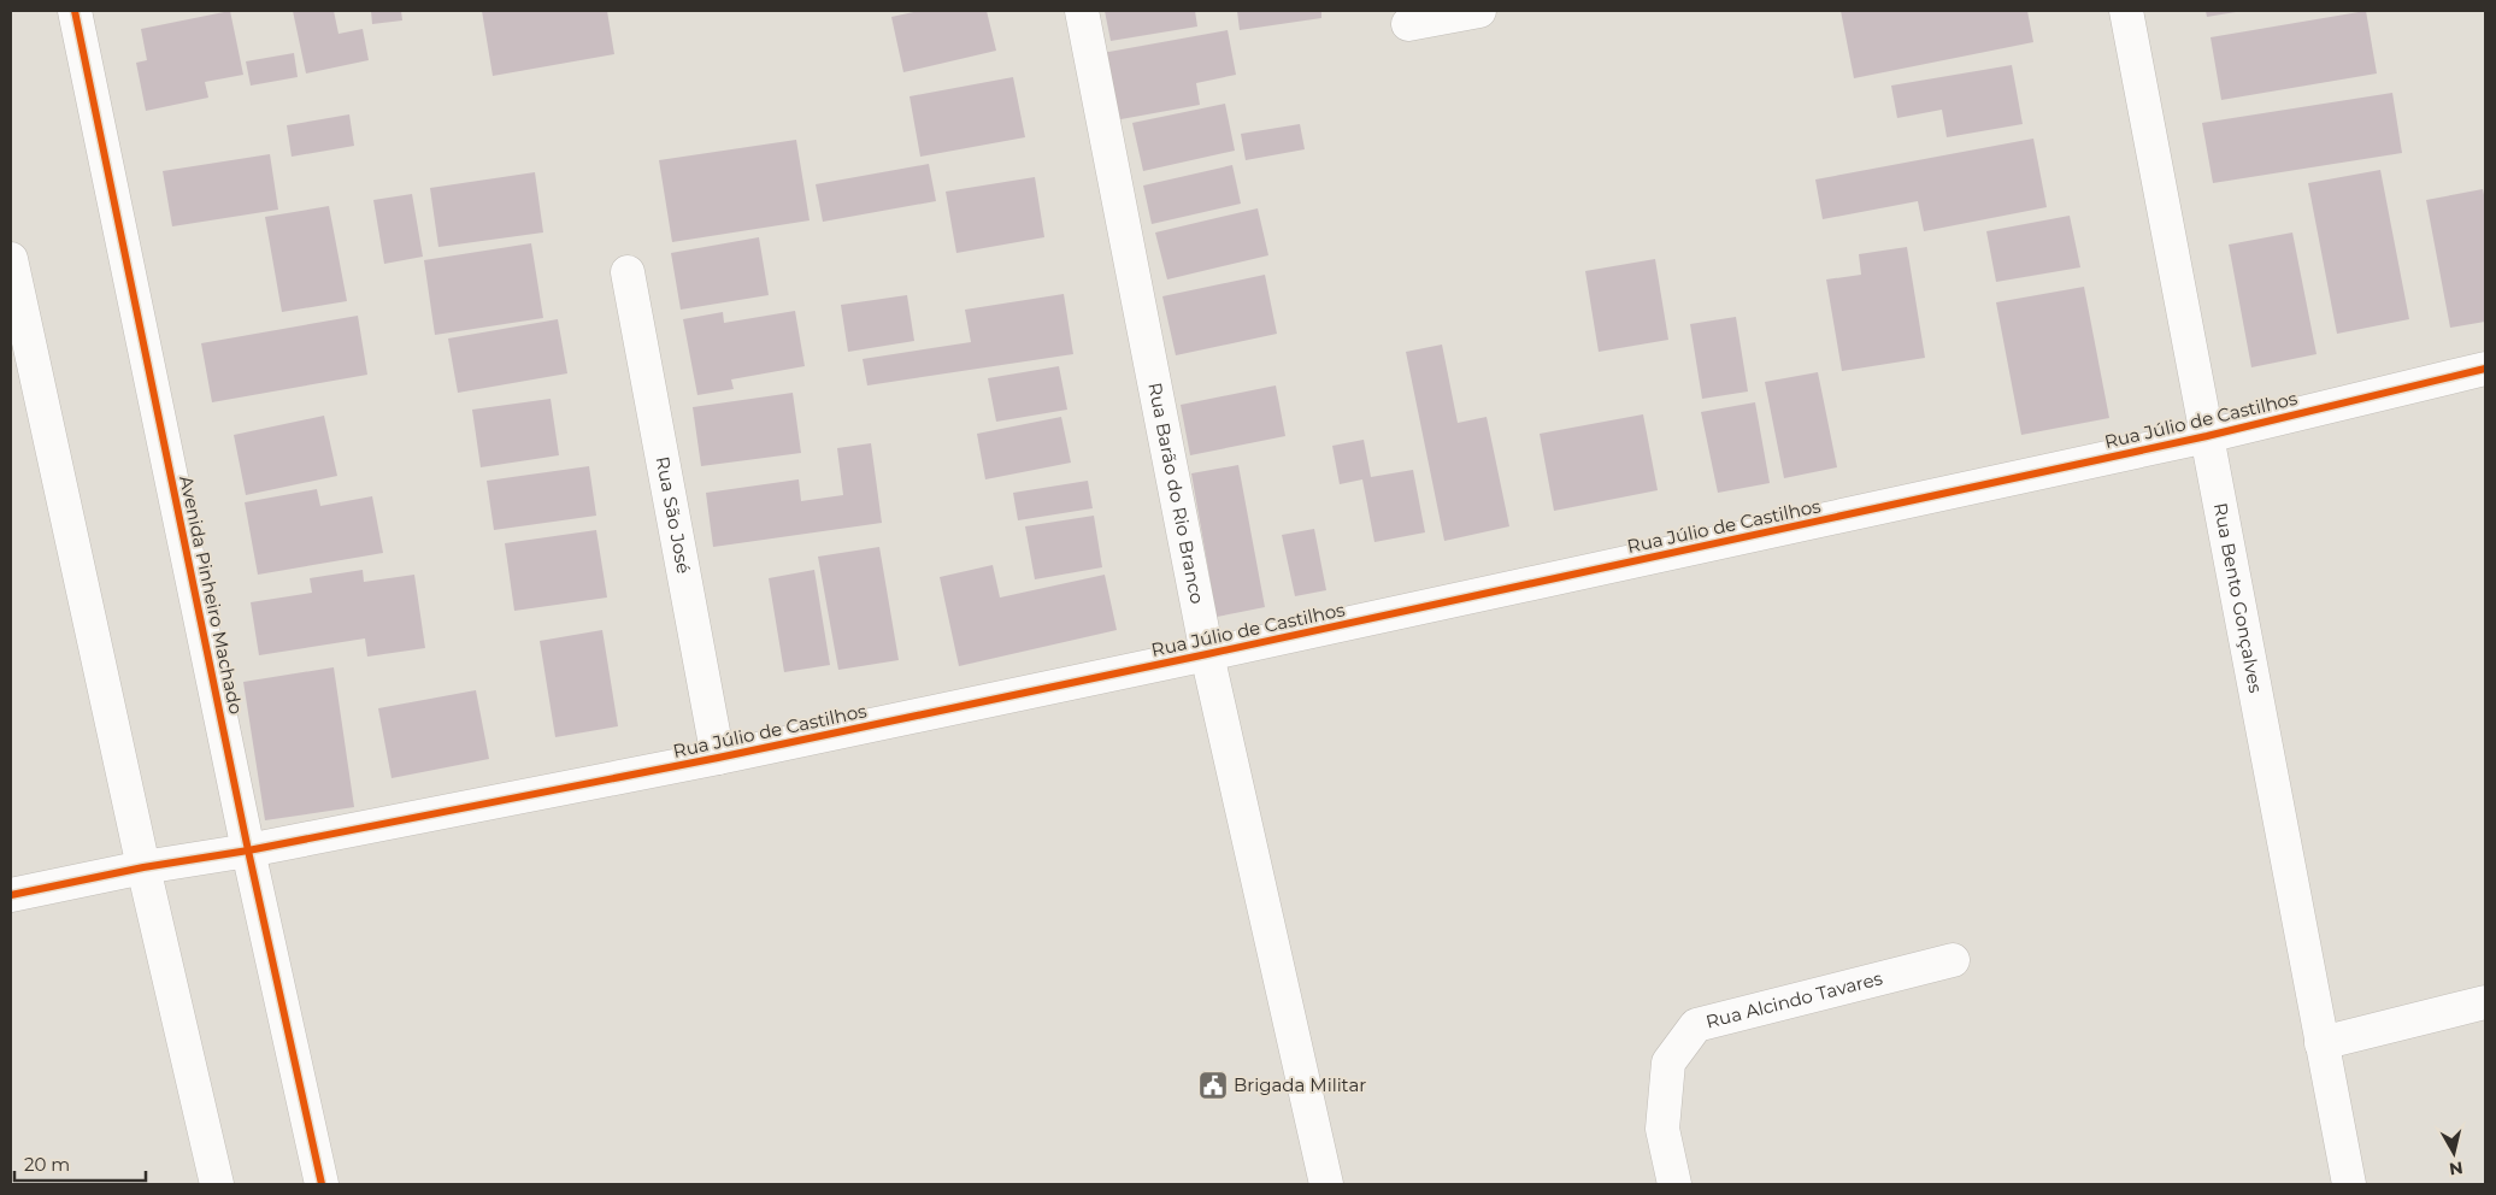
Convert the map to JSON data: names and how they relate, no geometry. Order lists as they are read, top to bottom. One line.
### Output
{"streets":{"street":["Rua Júlio de Castilhos","Rua Barão do Rio Branco","Rua São José","Avenida Pinheiro Machado","Rua Bento Gonçalves","Rua Alcindo Tavares"]},"crossings":[["Rua Júlio de Castilhos","Rua Barão do Rio Branco"],["Rua Júlio de Castilhos","Rua São José"],["Rua Júlio de Castilhos","Avenida Pinheiro Machado"],["Rua Júlio de Castilhos","Rua Bento Gonçalves"]],"places":{"public building":["Brigada Militar"]},"scale_bar":"20 m","north":"bottom"}
